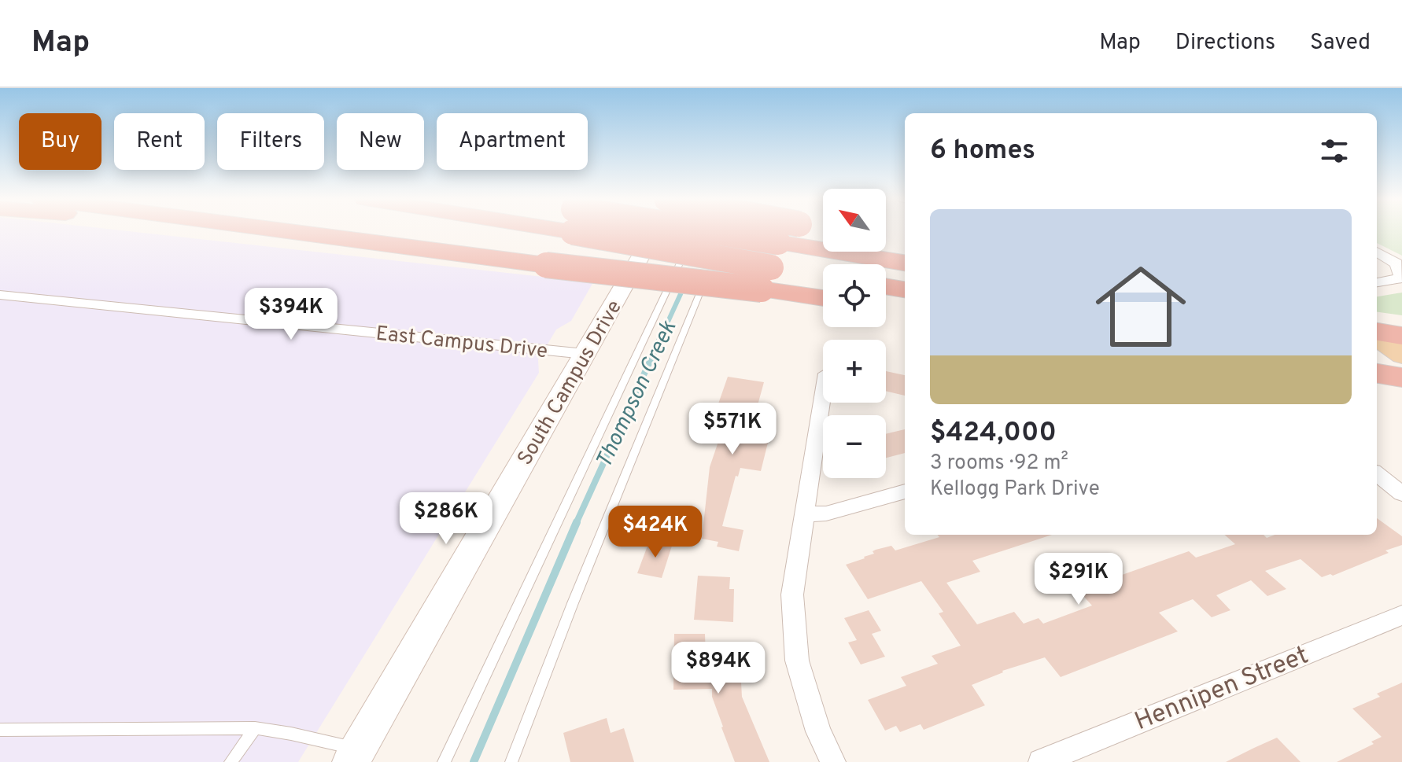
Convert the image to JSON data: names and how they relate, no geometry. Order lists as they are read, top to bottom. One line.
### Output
{"streets":{"street":["East Campus Drive","South Campus Drive","Hennipen Street"]},"crossings":[["East Campus Drive","South Campus Drive"]],"water":["Thompson Creek"],"north":"top left","page":{"header":"Map","nav":["Map","Directions","Saved"],"chip":["Buy","Rent","Filters","New","Apartment"],"heading":"6 homes","map_buttons":["+","−"],"list":[{"name":"$424,000","note":"3 rooms · 92 m² · Kellogg Park Drive"}],"price":["$394K","$571K","$286K","$424K","$291K","$894K"]}}
